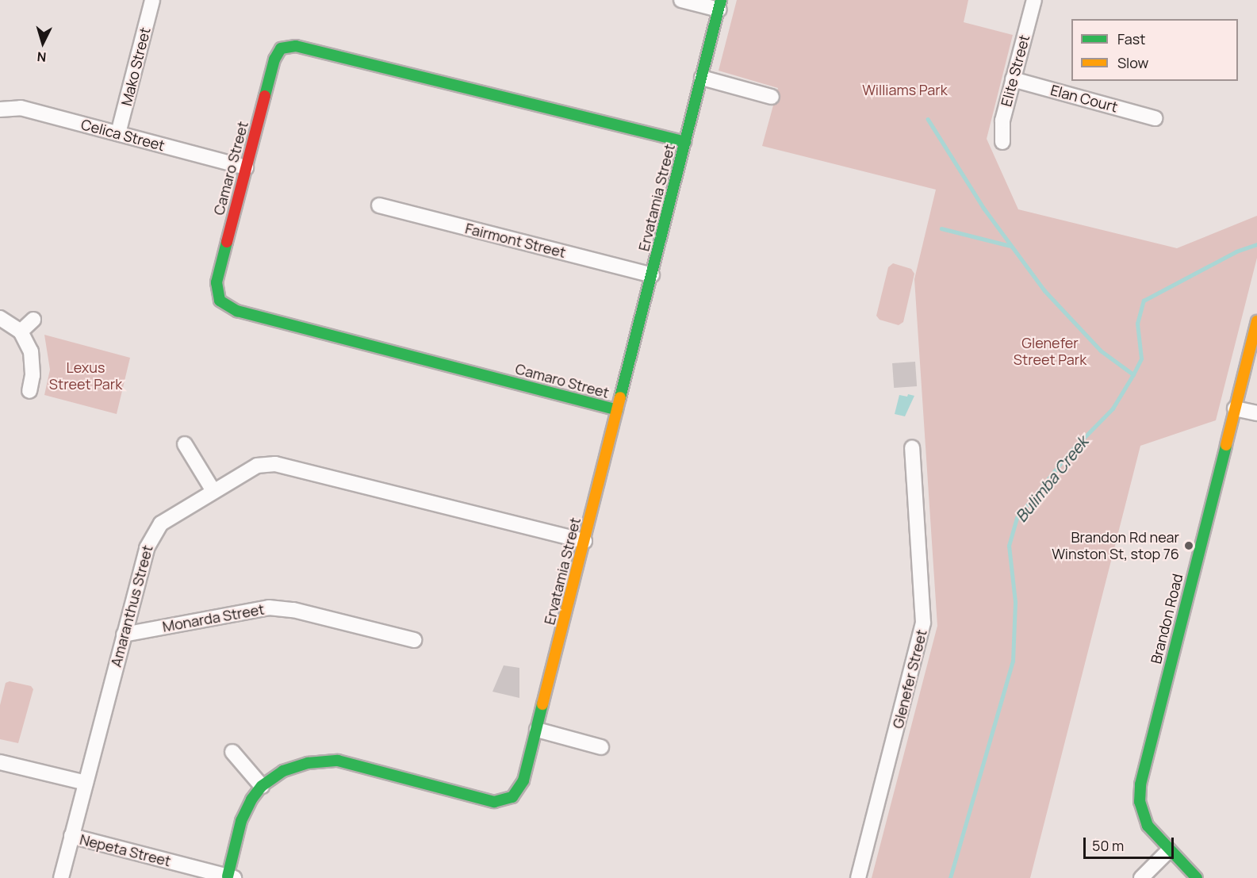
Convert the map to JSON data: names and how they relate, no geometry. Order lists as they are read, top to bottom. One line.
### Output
{"streets":{"street":["Mako Street","Elite Street","Elan Court","Celica Street","Camaro Street","Ervatamia Street","Fairmont Street","Amaranthus Street","Monarda Street","Brandon Road","Glenefer Street","Nepeta Street"]},"crossings":[["Mako Street","Celica Street"],["Elite Street","Elan Court"],["Celica Street","Camaro Street"],["Camaro Street","Ervatamia Street"],["Ervatamia Street","Fairmont Street"],["Ervatamia Street","Amaranthus Street"],["Ervatamia Street","Nepeta Street"],["Amaranthus Street","Monarda Street"],["Amaranthus Street","Nepeta Street"]],"water":["Bulimba Creek"],"parks":["Williams Park","Glenefer Street Park","Lexus Street Park"],"places":["Brandon Rd near Winston St, stop 76"],"legend":["Fast","Slow"],"scale_bar":"50 m","north":"bottom"}
